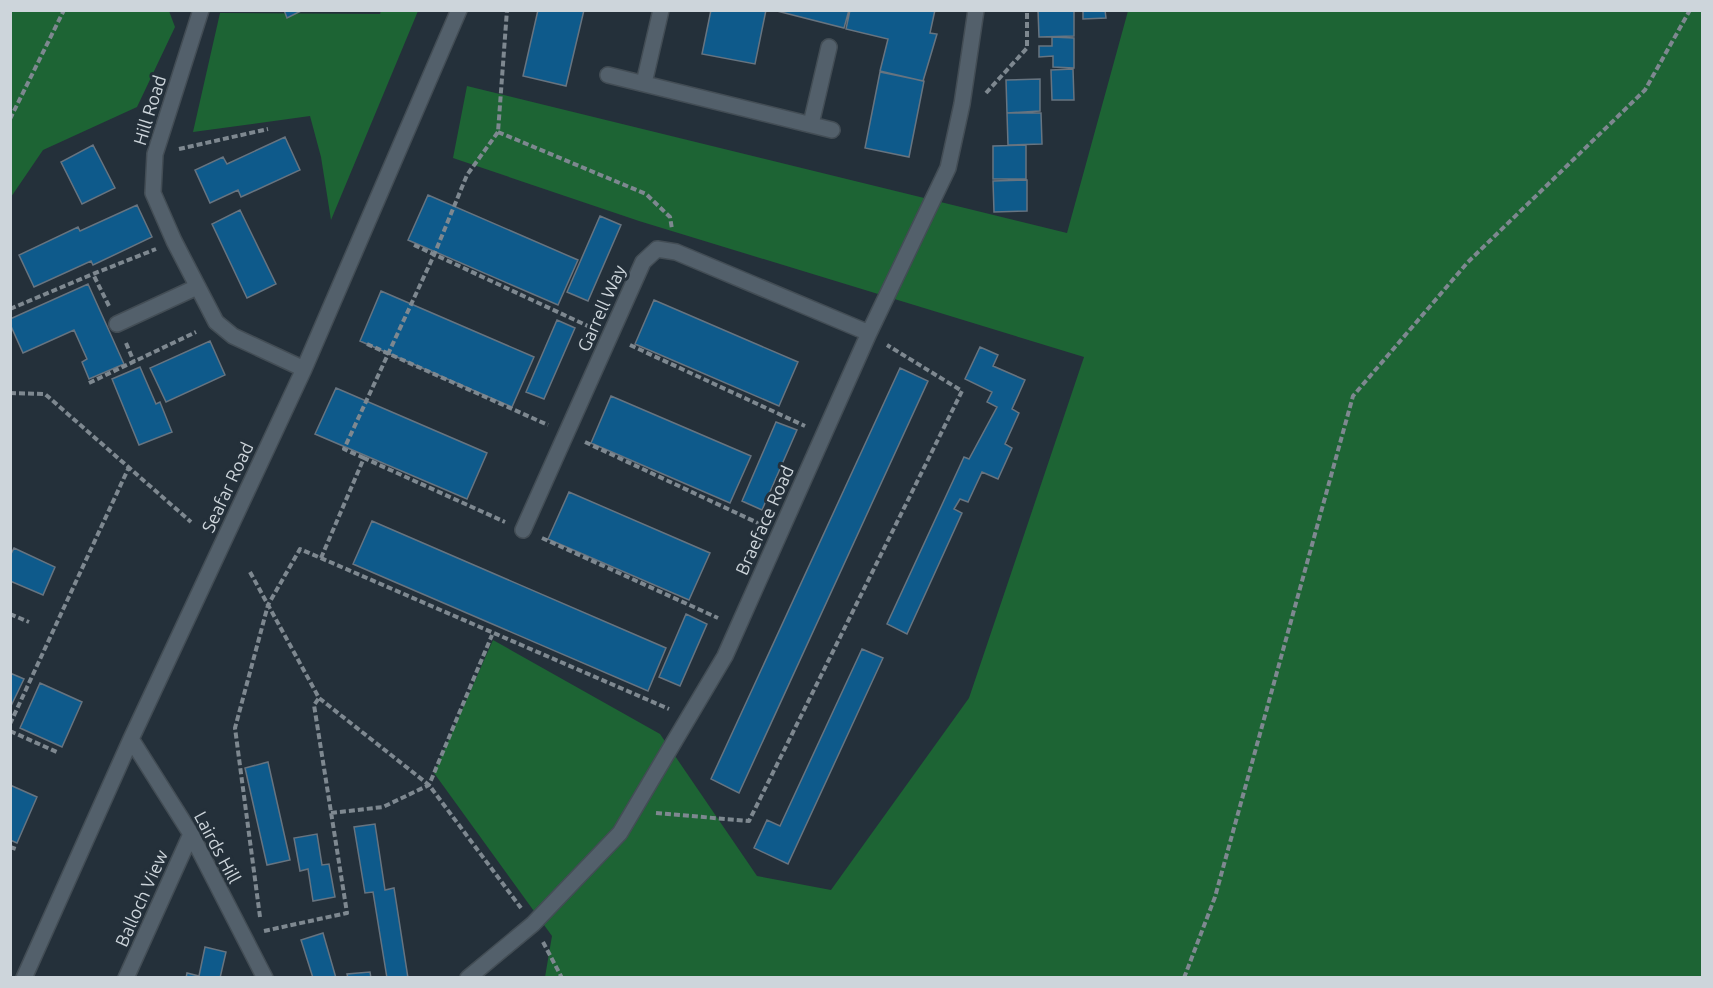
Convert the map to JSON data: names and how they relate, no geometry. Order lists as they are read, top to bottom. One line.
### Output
{"streets":{"street":["Hill Road","Garrell Way","Seafar Road","Braeface Road","Lairds Hill","Balloch View"]},"crossings":[["Hill Road","Seafar Road"],["Seafar Road","Lairds Hill"],["Lairds Hill","Balloch View"]]}
